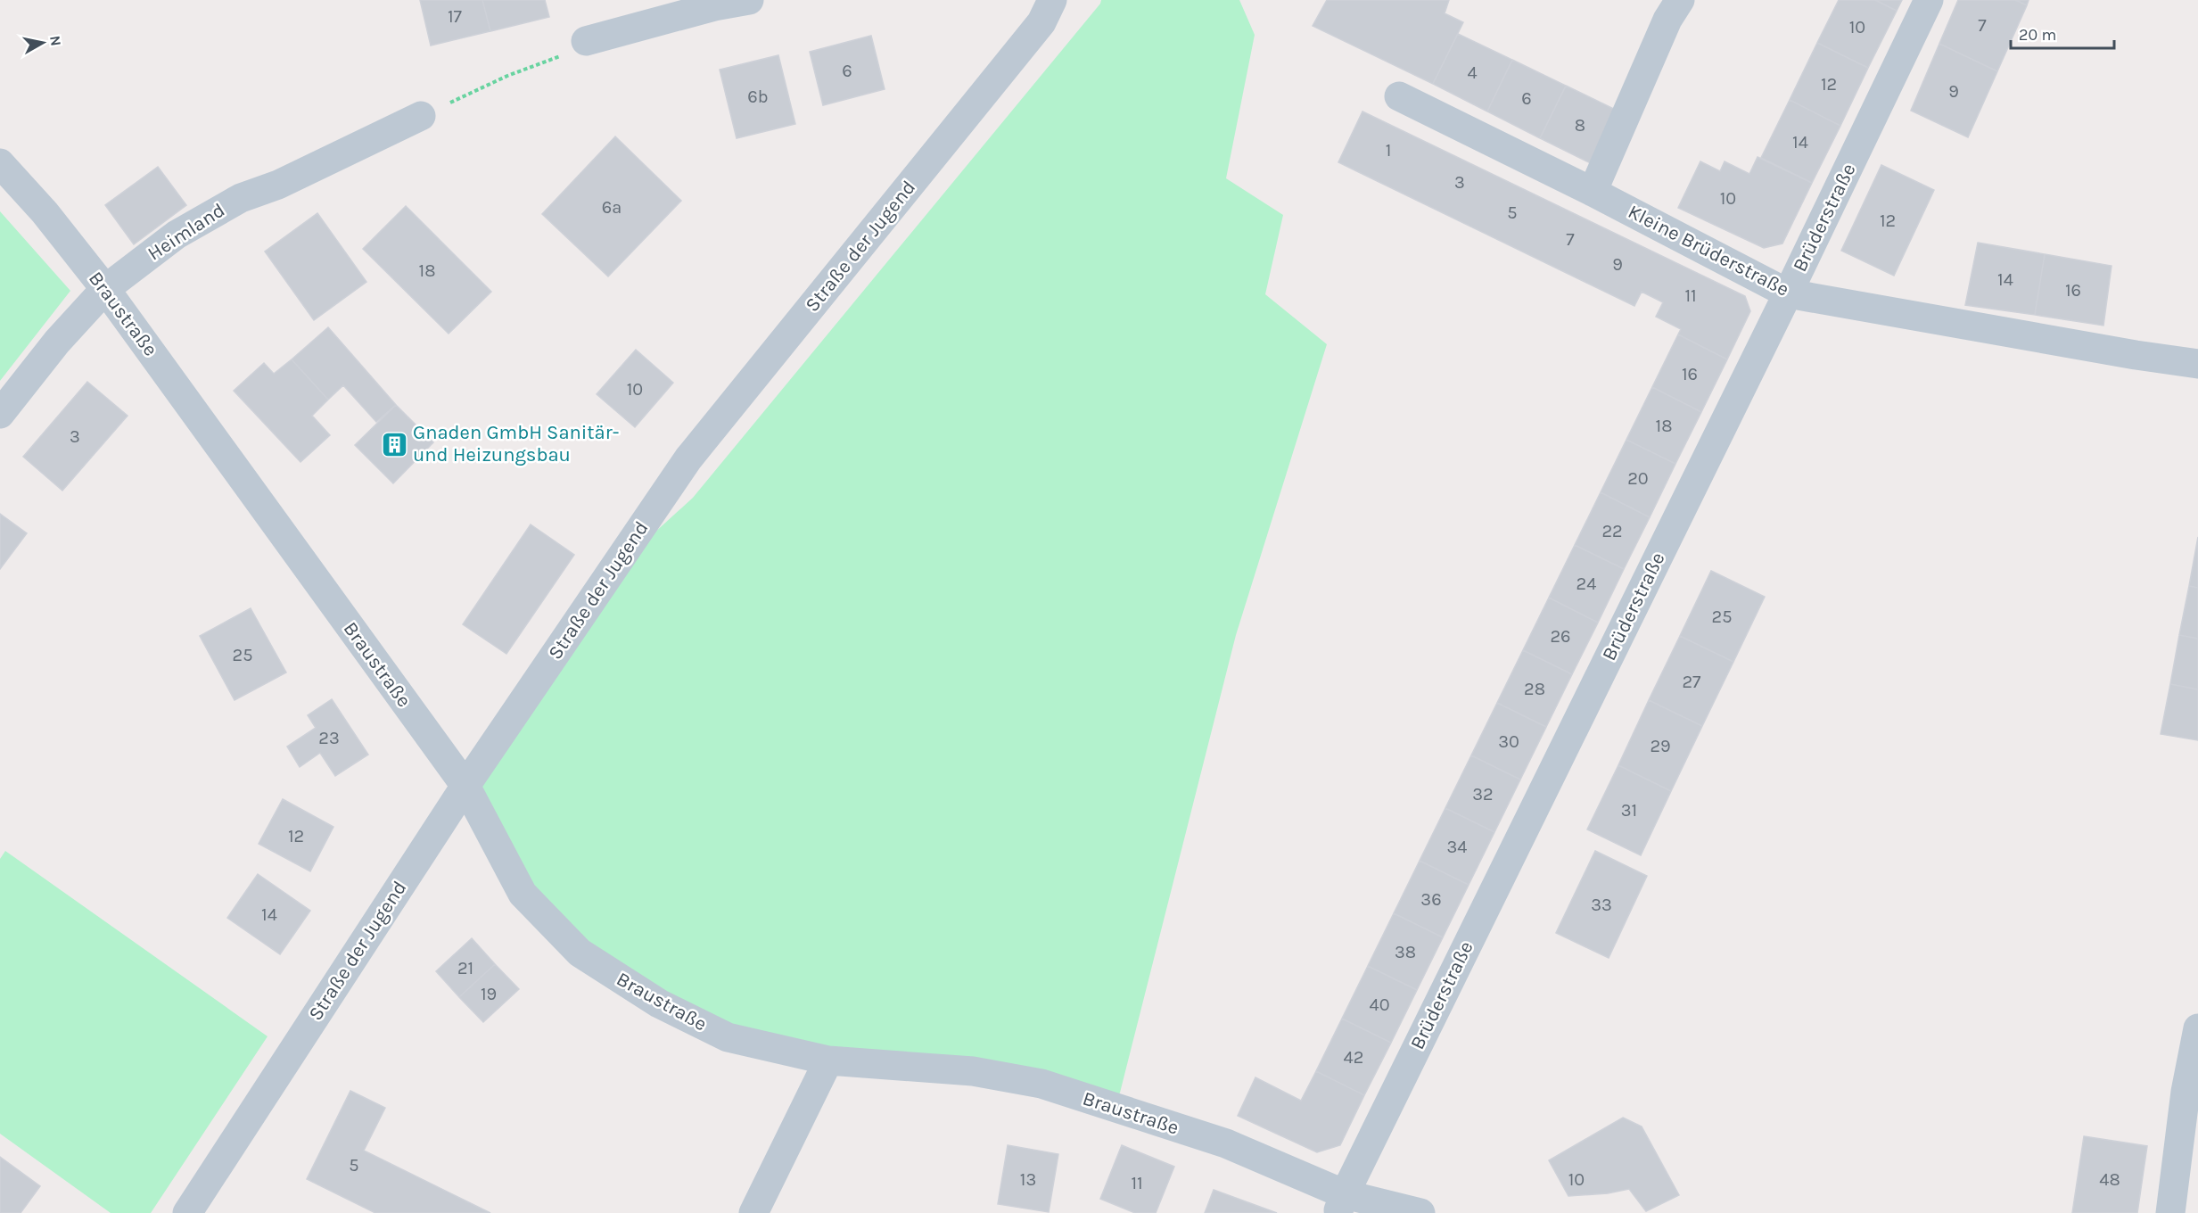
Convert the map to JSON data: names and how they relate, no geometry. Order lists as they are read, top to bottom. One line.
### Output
{"streets":{"street":["Brüderstraße","Heimland","Straße der Jugend","Kleine Brüderstraße","Braustraße"]},"crossings":[["Brüderstraße","Kleine Brüderstraße"],["Brüderstraße","Braustraße"],["Heimland","Braustraße"],["Straße der Jugend","Braustraße"]],"places":{"building":["Gnaden GmbH Sanitär- und Heizungsbau"]},"house_numbers":["17","7","10","6","4","12","9","6b","6","8","14","1","3","10","6a","5","12","7","9","18","14","16","11","16","10","18","3","20","22","24","25","26","25","27","28","23","30","29","32","31","12","34","36","33","14","38","21","19","40","42","5","13","10","48","11"],"scale_bar":"20 m","north":"right"}
